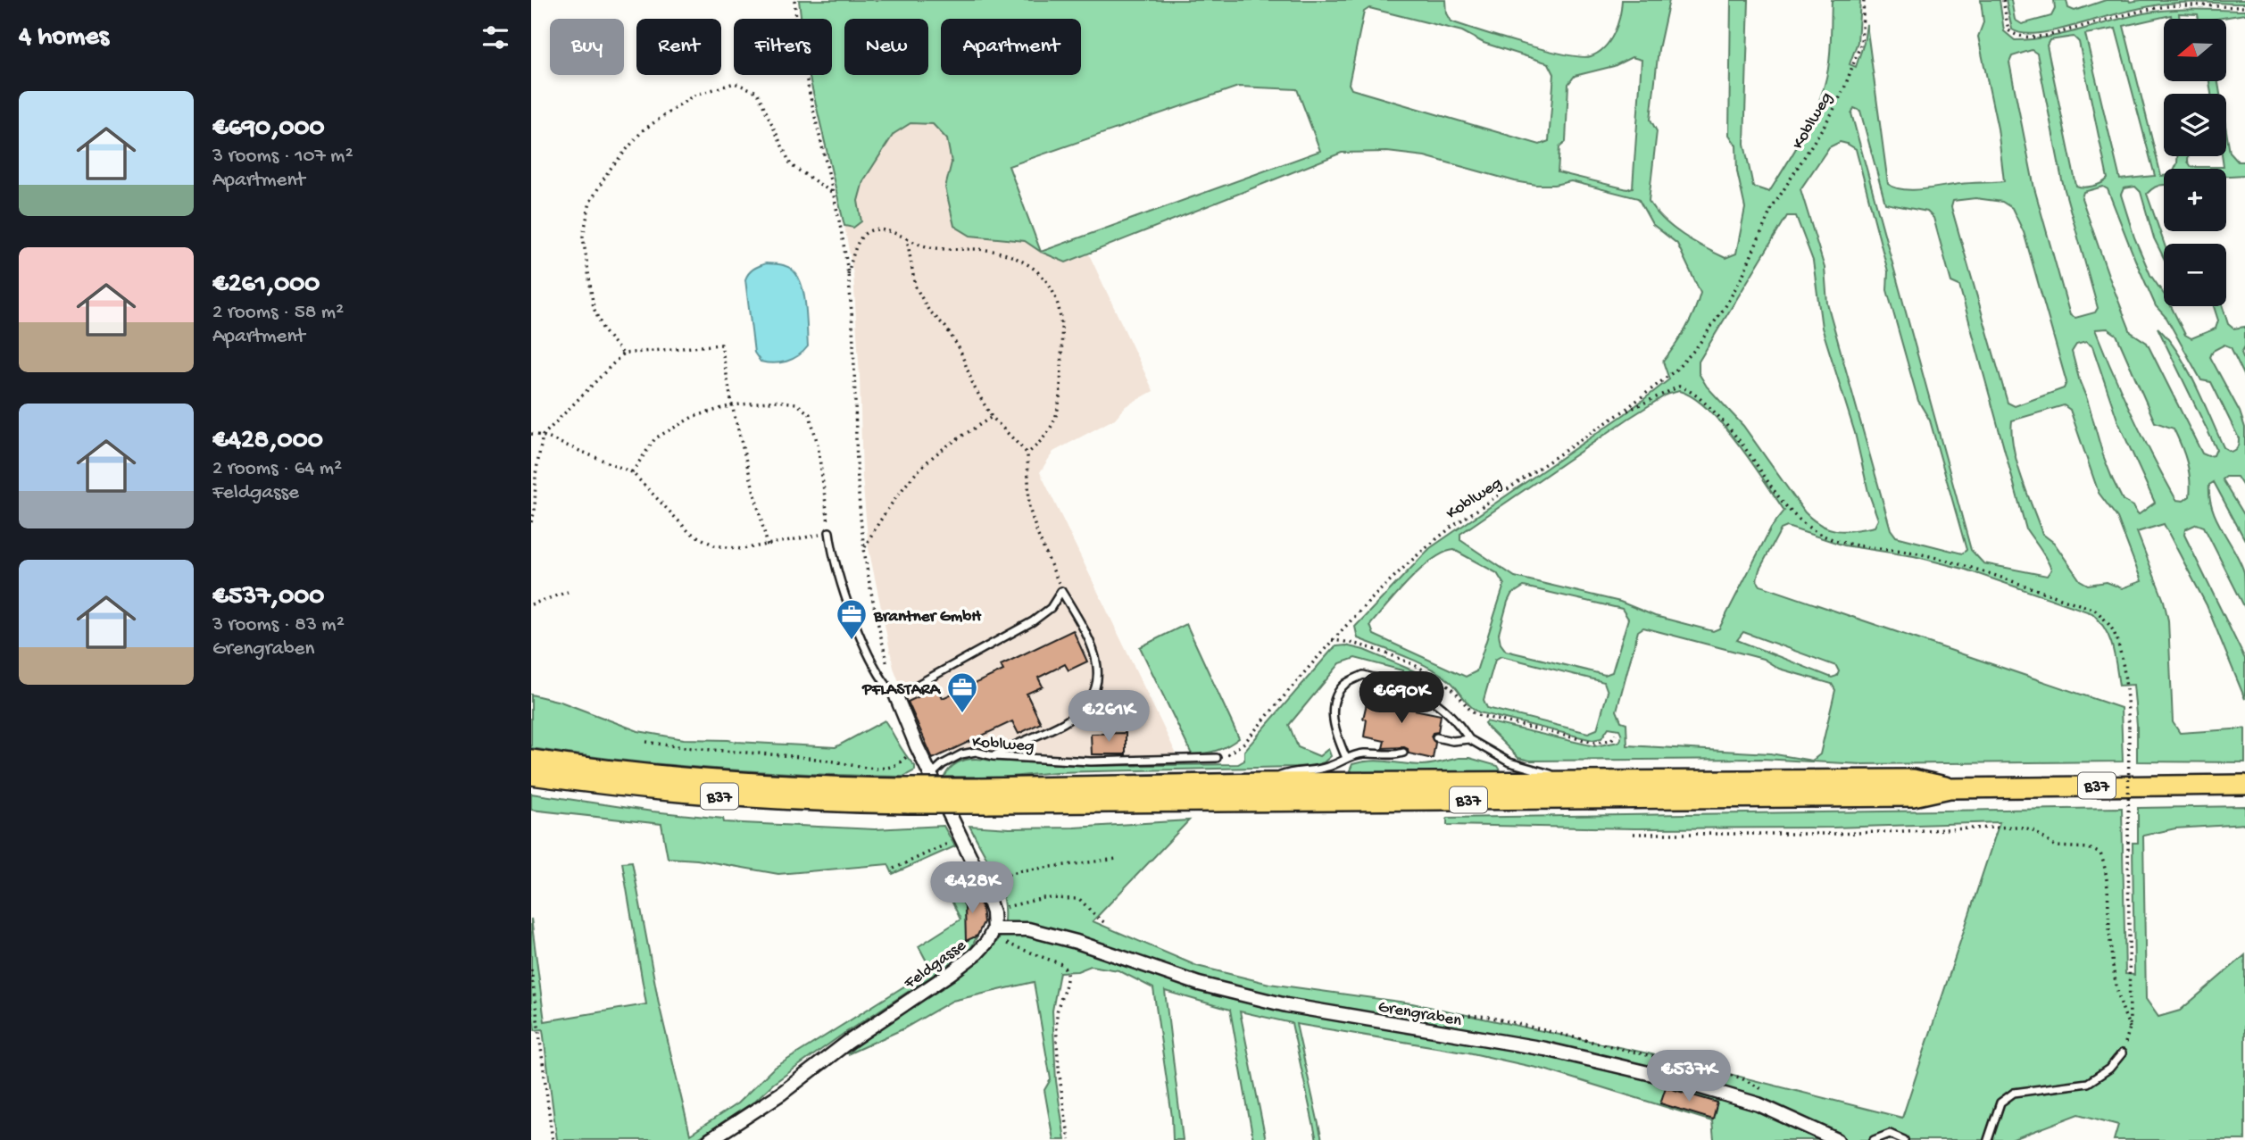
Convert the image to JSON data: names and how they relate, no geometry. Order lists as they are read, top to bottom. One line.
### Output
{"streets":{"main road":["B37"],"street":["Feldgasse","Grengraben"],"lane":["Koblweg"]},"crossings":[["Koblweg","Feldgasse"],["Feldgasse","Grengraben"]],"places":{"office":["Brantner GmbH","PFLASTARA"]},"north":"left","page":{"heading":"4 homes","map_buttons":["+","−"],"chip":["Buy","Rent","Filters","New","Apartment"],"list":[{"name":"€690,000","note":"3 rooms · 107 m² · Apartment"},{"name":"€261,000","note":"2 rooms · 58 m² · Apartment"},{"name":"€428,000","note":"2 rooms · 64 m² · Feldgasse"},{"name":"€537,000","note":"3 rooms · 83 m² · Grengraben"}],"price":["€690K","€261K","€428K","€537K"]}}
